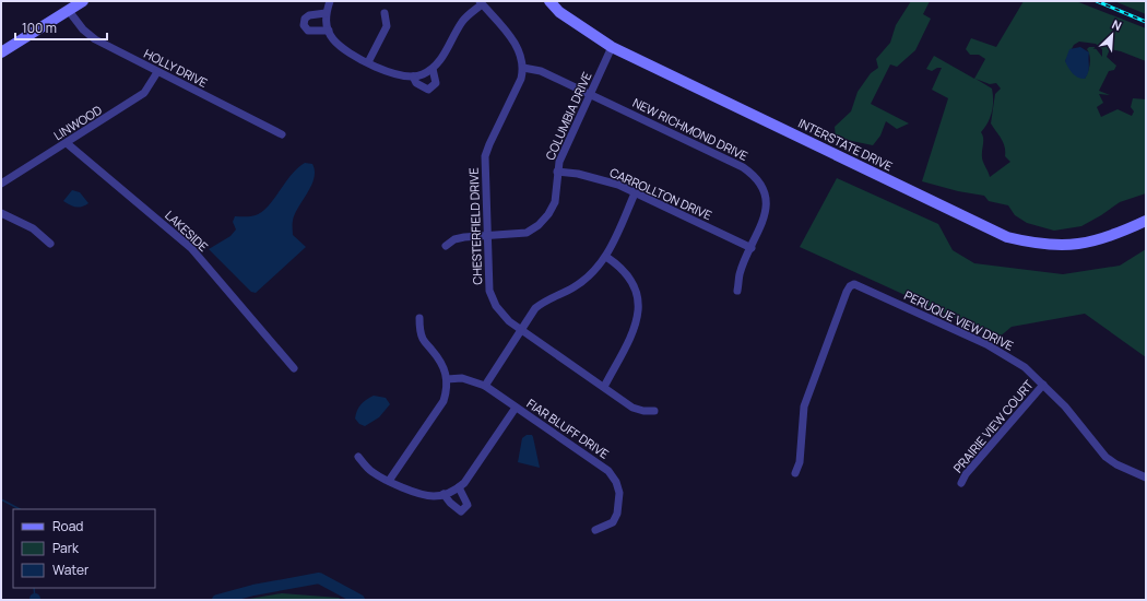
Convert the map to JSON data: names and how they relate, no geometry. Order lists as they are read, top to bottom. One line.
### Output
{"streets":{"main road":["INTERSTATE DRIVE"],"street":["HOLLY DRIVE","COLUMBIA DRIVE","LINWOOD","NEW RICHMOND DRIVE","CARROLLTON DRIVE","CHESTERFIELD DRIVE","LAKESIDE","PERUQUE VIEW DRIVE","PRAIRIE VIEW COURT","FIAR BLUFF DRIVE"]},"crossings":[["HOLLY DRIVE","LINWOOD"],["COLUMBIA DRIVE","NEW RICHMOND DRIVE"],["COLUMBIA DRIVE","INTERSTATE DRIVE"],["COLUMBIA DRIVE","CARROLLTON DRIVE"],["COLUMBIA DRIVE","CHESTERFIELD DRIVE"],["LINWOOD","LAKESIDE"],["NEW RICHMOND DRIVE","CARROLLTON DRIVE"],["NEW RICHMOND DRIVE","CHESTERFIELD DRIVE"],["PERUQUE VIEW DRIVE","PRAIRIE VIEW COURT"]],"legend":["Road","Park","Water"],"scale_bar":"100 m","north":"top right"}
